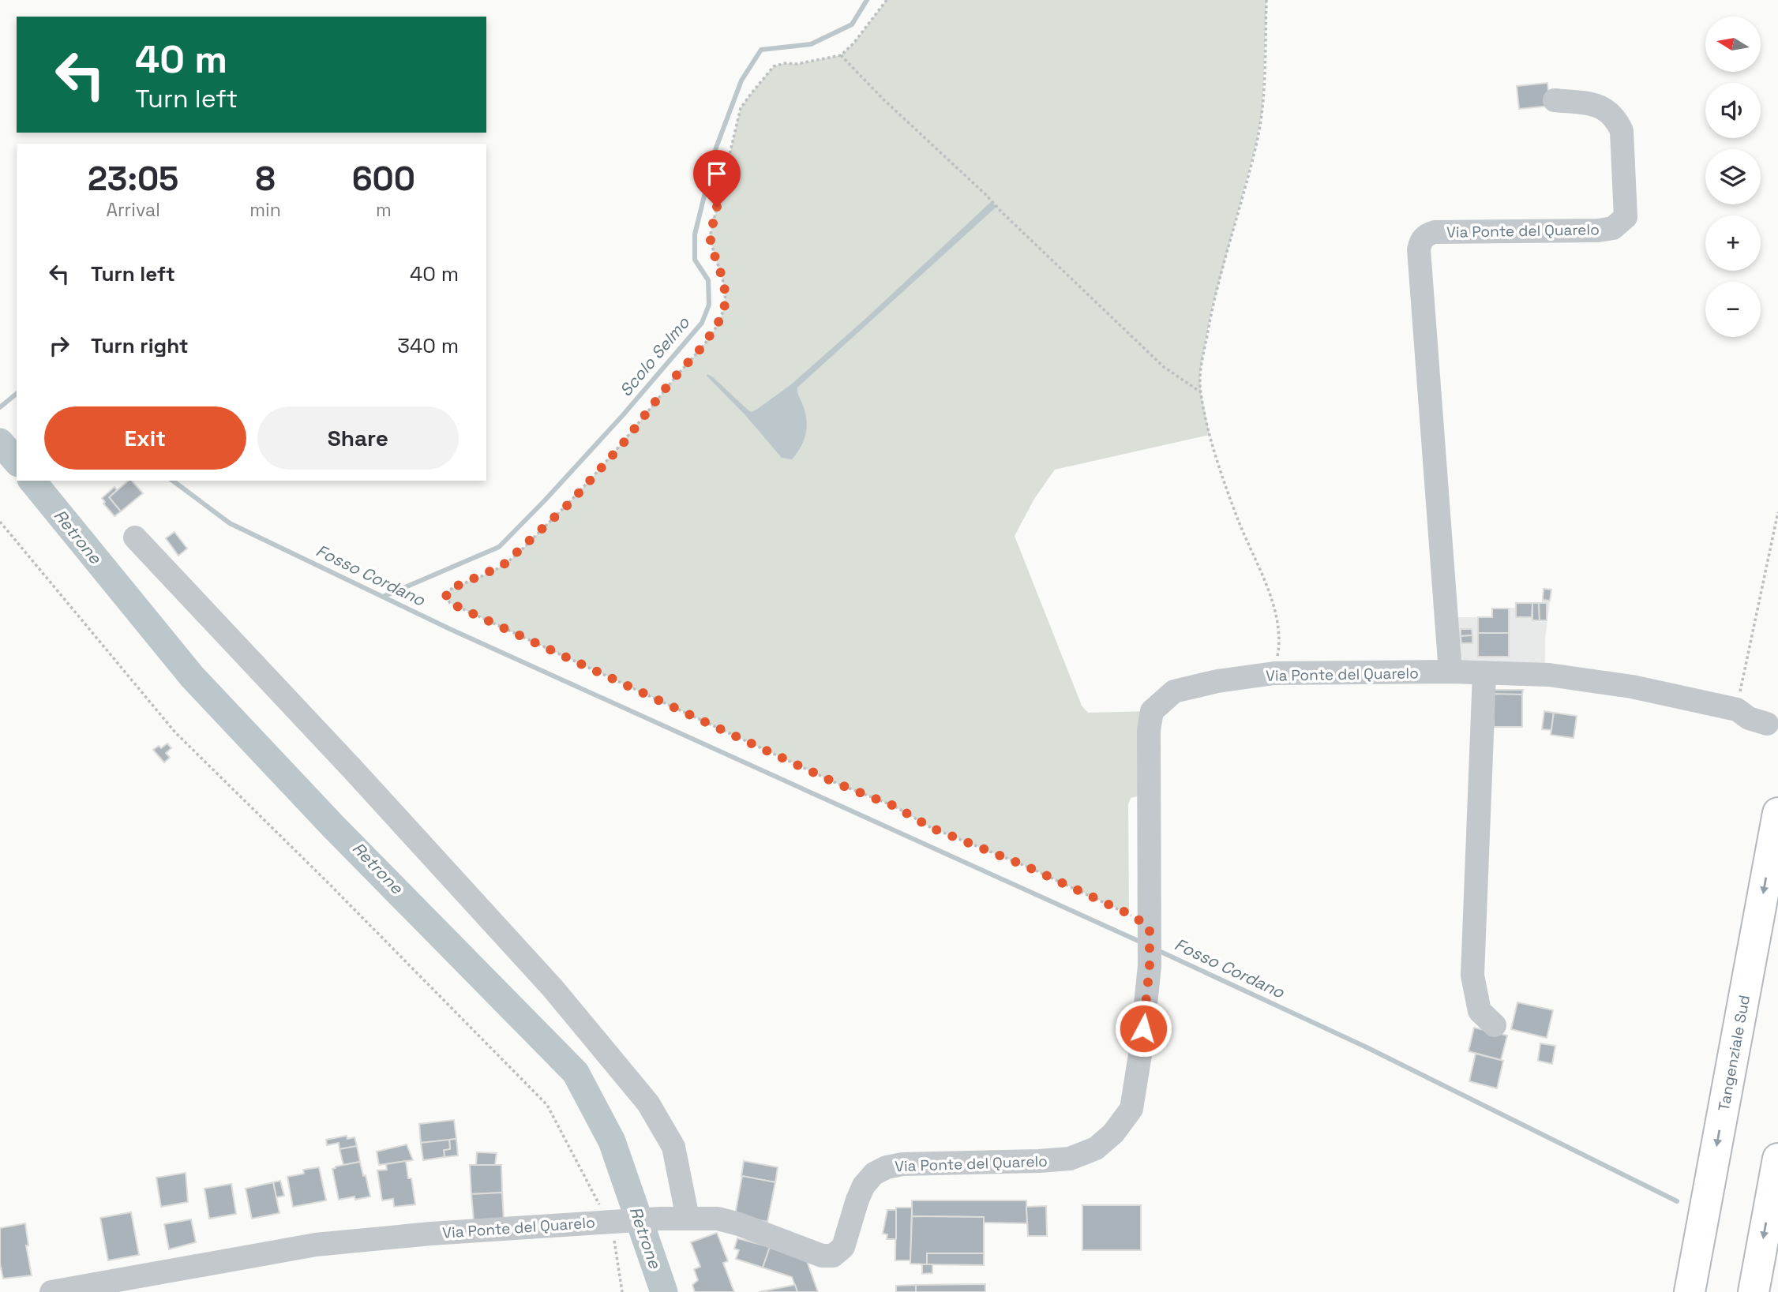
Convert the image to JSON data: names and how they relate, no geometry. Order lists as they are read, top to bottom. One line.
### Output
{"streets":{"highway":["Tangenziale Sud"],"street":["Via Ponte del Quarelo"]},"water":["Scolo Selmo","Retrone","Fosso Cordano"],"north":"left","page":{"map_buttons":["+","−"],"turn":["40 m","Turn left"],"eta":["23:05","Arrival","8","min","600","m"],"list":[{"name":"Turn left","value":"40 m"},{"name":"Turn right","value":"340 m"}],"buttons":["Exit","Share"]}}
